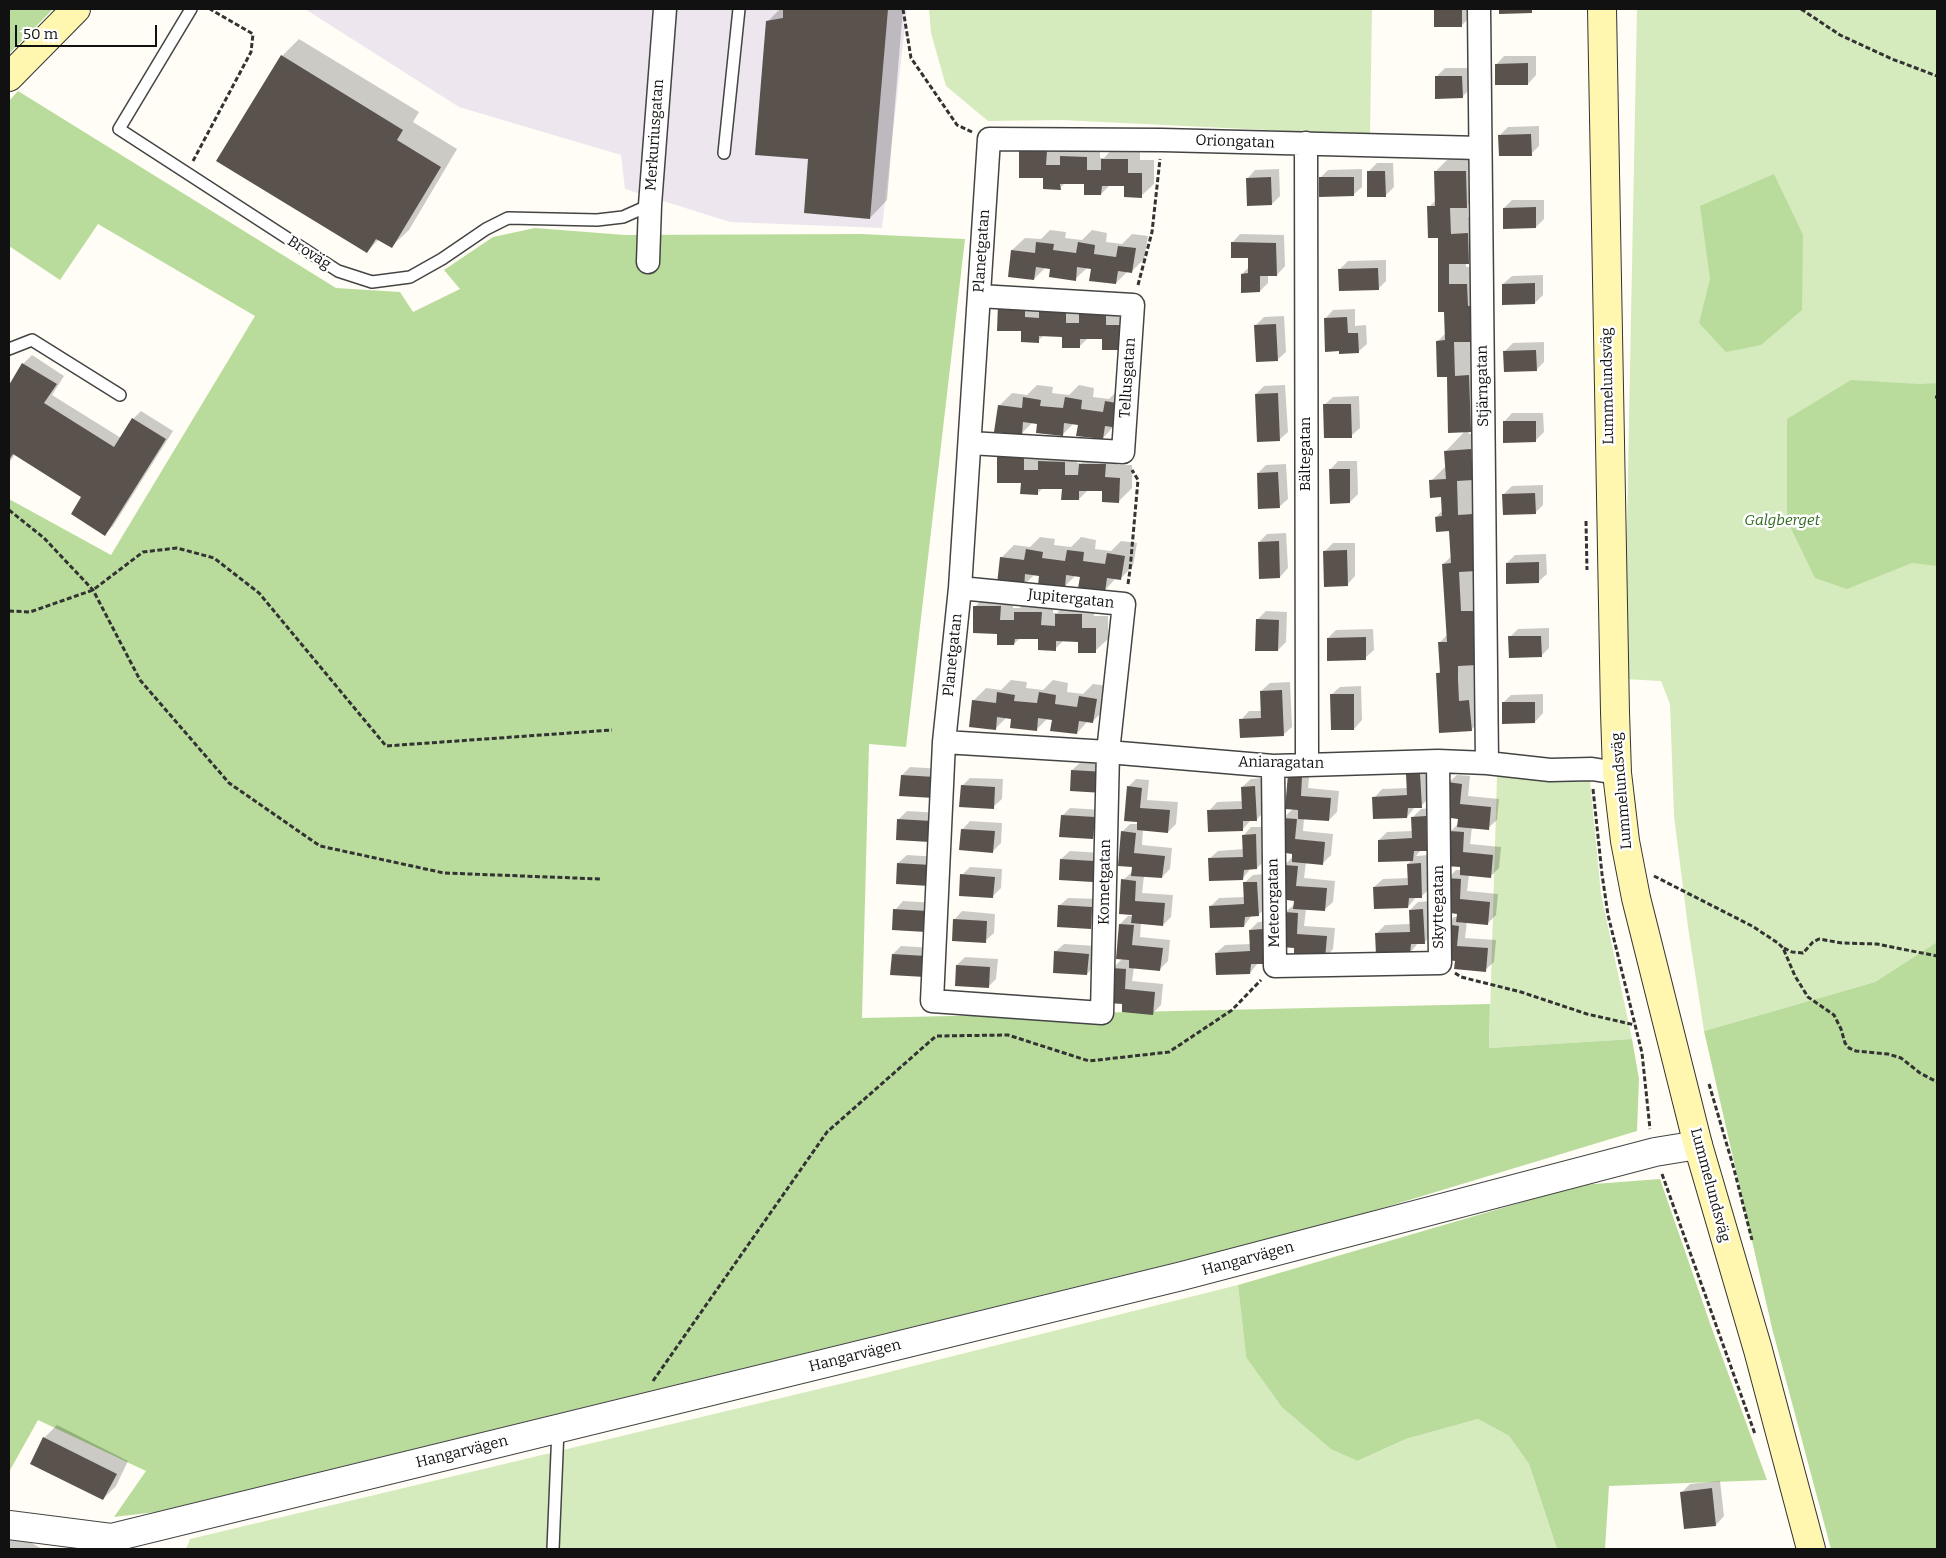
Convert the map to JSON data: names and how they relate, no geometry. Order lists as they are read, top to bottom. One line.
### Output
{"streets":{"main road":["Lummelundsväg"],"street":["Merkuriusgatan","Oriongatan","Planetgatan","Tellusgatan","Stjärngatan","Bältegatan","Jupitergatan","Aniaragatan","Kometgatan","Meteorgatan","Skyttegatan","Hangarvägen"],"lane":["Broväg"]},"crossings":[["Merkuriusgatan","Broväg"],["Oriongatan","Planetgatan"],["Oriongatan","Stjärngatan"],["Oriongatan","Bältegatan"],["Planetgatan","Jupitergatan"],["Planetgatan","Aniaragatan"],["Planetgatan","Kometgatan"],["Stjärngatan","Aniaragatan"],["Lummelundsväg","Aniaragatan"],["Lummelundsväg","Hangarvägen"],["Bältegatan","Aniaragatan"],["Jupitergatan","Aniaragatan"],["Jupitergatan","Kometgatan"],["Aniaragatan","Kometgatan"],["Aniaragatan","Meteorgatan"],["Aniaragatan","Skyttegatan"],["Meteorgatan","Skyttegatan"]],"parks":["Galgberget"],"scale_bar":"50 m"}
